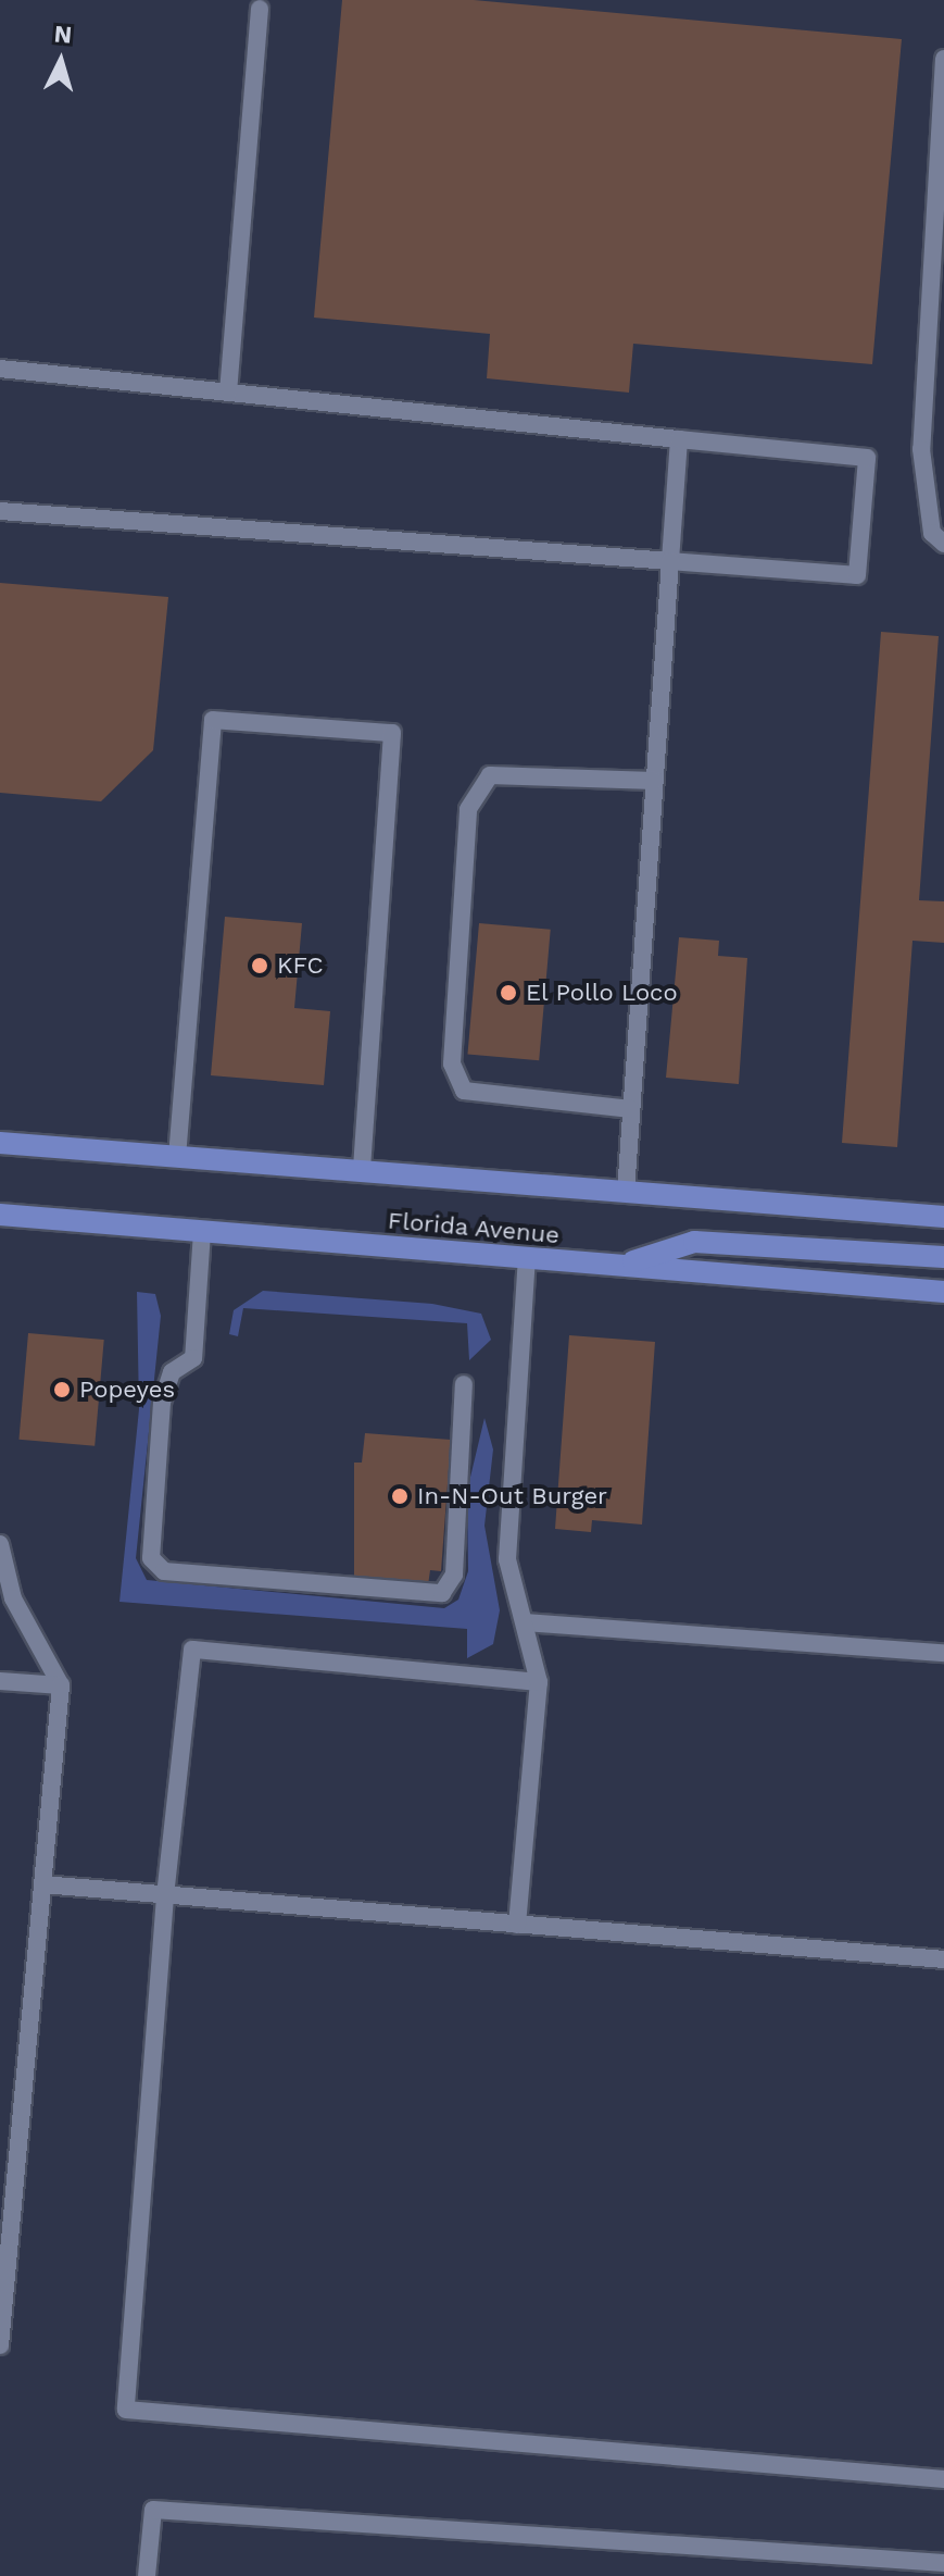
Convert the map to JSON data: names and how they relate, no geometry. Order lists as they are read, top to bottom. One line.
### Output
{"streets":{"main road":["Florida Avenue"]},"places":["KFC","El Pollo Loco","Popeyes","In-N-Out Burger"],"north":"top"}
